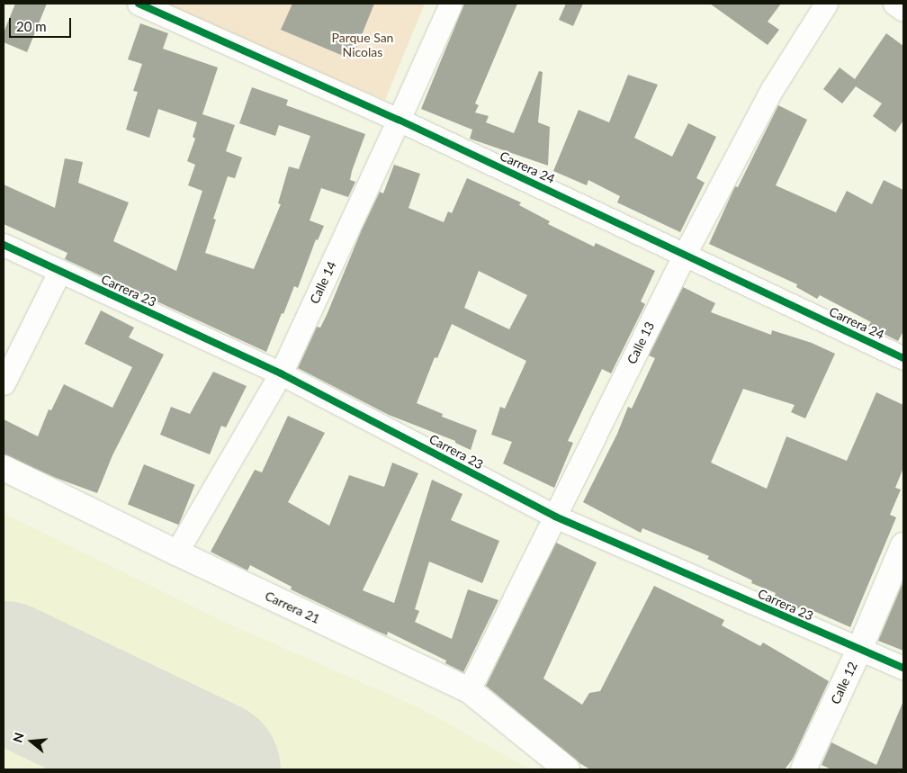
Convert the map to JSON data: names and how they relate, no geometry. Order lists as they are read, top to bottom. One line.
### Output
{"streets":{"street":["Carrera 24","Calle 14","Carrera 23","Calle 13","Carrera 21","Calle 12"]},"crossings":[["Carrera 24","Calle 14"],["Carrera 24","Calle 13"],["Calle 14","Carrera 23"],["Calle 14","Carrera 21"],["Carrera 23","Calle 13"],["Carrera 23","Calle 12"],["Calle 13","Carrera 21"]],"parks":["Parque San Nicolas"],"scale_bar":"20 m","north":"left"}
